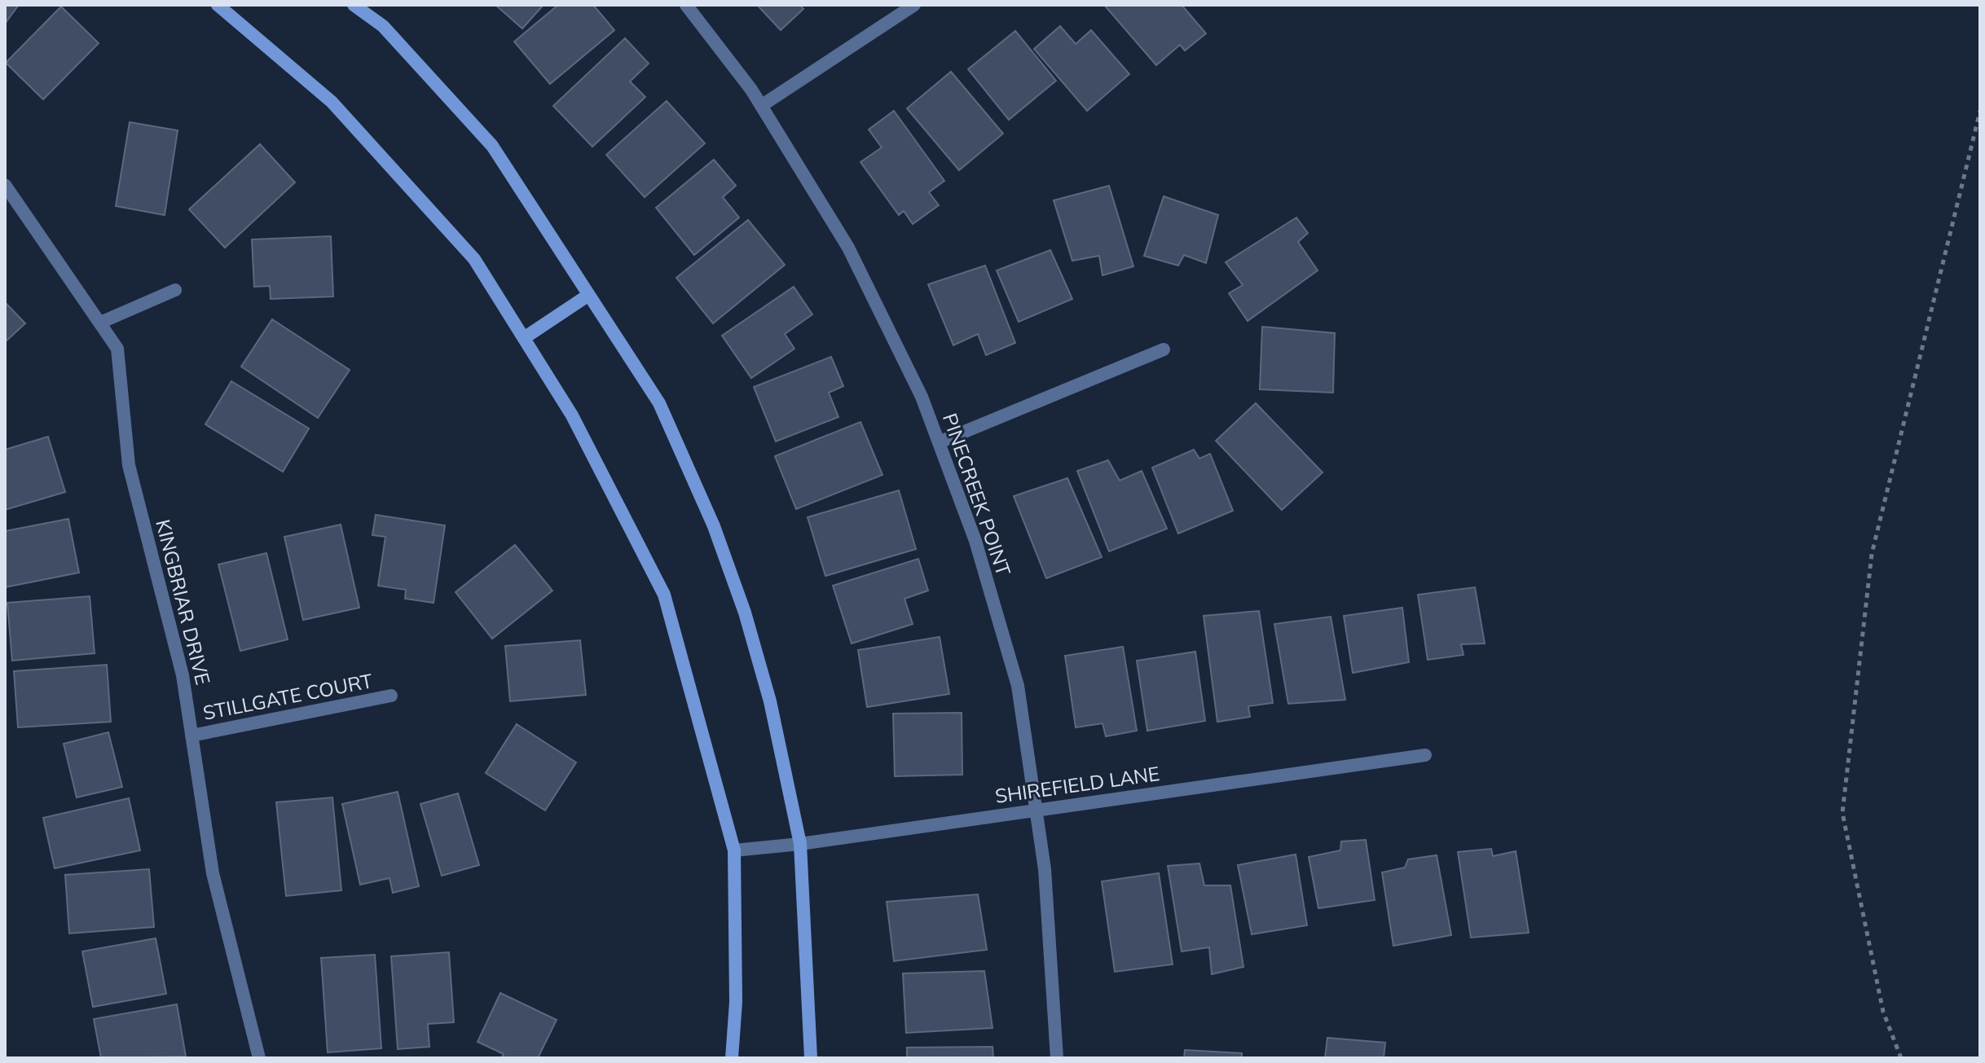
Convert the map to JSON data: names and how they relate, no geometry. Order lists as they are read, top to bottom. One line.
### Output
{"streets":{"street":["PINECREEK POINT","KINGBRIAR DRIVE","STILLGATE COURT","SHIREFIELD LANE"]},"crossings":[["PINECREEK POINT","SHIREFIELD LANE"],["KINGBRIAR DRIVE","STILLGATE COURT"]]}
